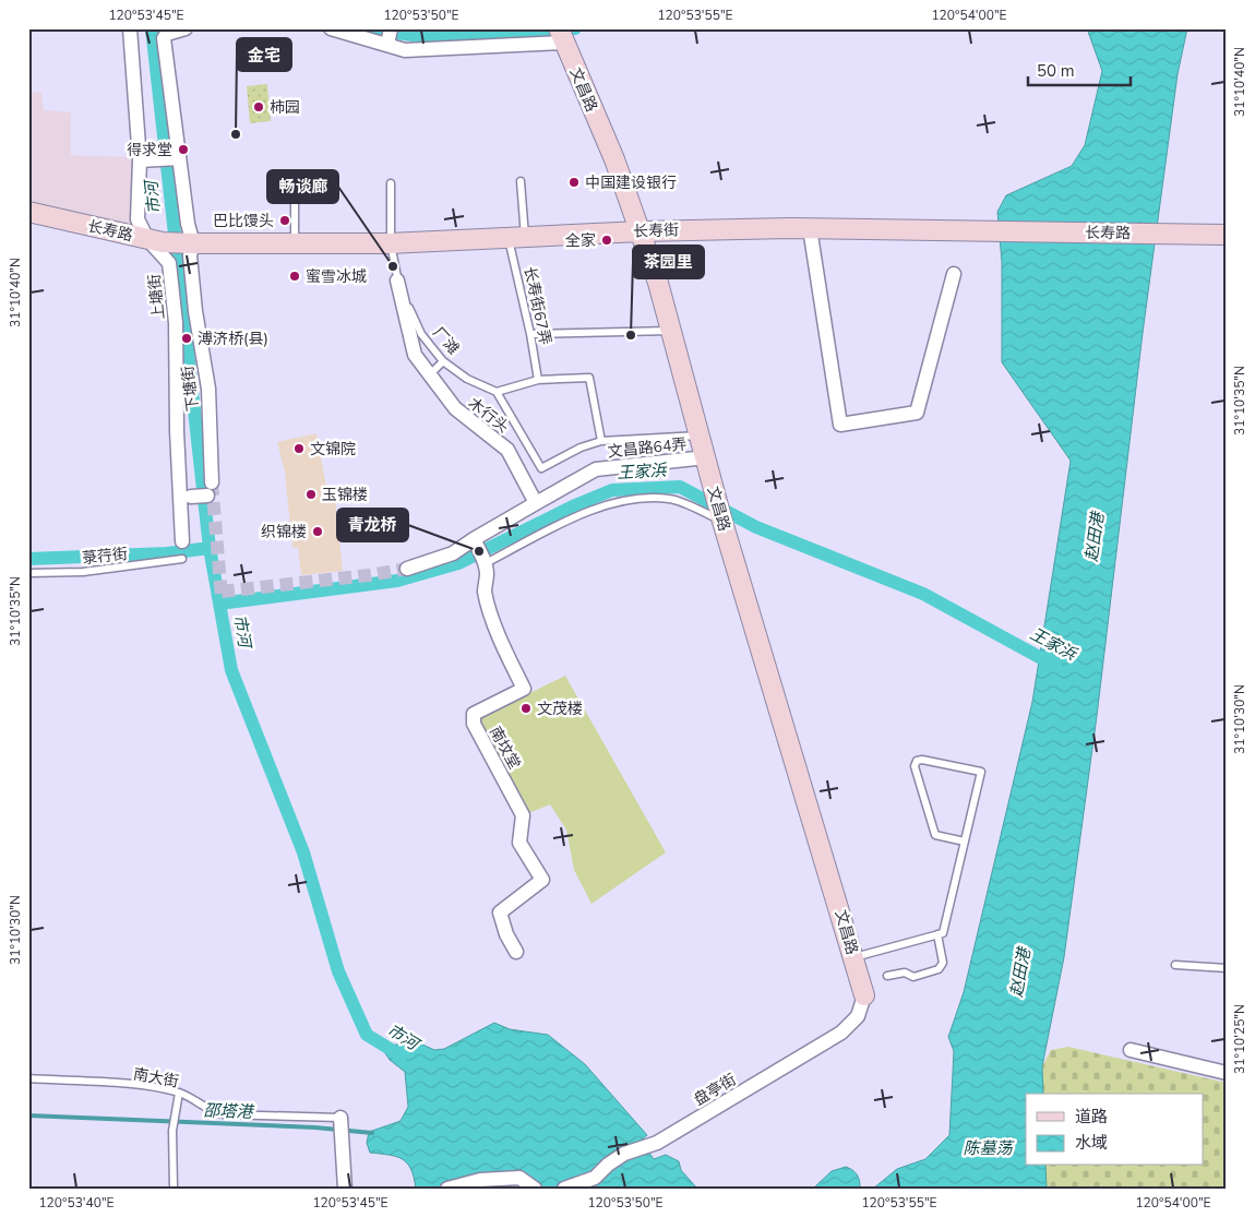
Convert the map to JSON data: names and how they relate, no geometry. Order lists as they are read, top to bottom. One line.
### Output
{"streets":{"street":["文昌路","长寿路","长寿街","上塘街","下塘街","木行头","文昌路64弄","南坟堂","盘亭街"],"lane":["长寿街67弄","厂滩","菉荇街","南大街"]},"crossings":[["文昌路","长寿街"],["文昌路","文昌路64弄"],["文昌路","盘亭街"],["长寿路","长寿街"],["长寿路","上塘街"],["长寿路","下塘街"],["长寿街","长寿街67弄"],["长寿街","厂滩"],["长寿街","下塘街"],["上塘街","下塘街"],["厂滩","木行头"],["木行头","文昌路64弄"]],"water":["市河","王家浜","赵田港","邵塔港","陈墓荡"],"places":["柿园","金宅","得求堂","中国建设银行","巴比馒头","全家","畅谈廊","蜜雪冰城","茶园里","溥济桥(县)","文锦院","玉锦楼","织锦楼","青龙桥","文茂楼"],"legend":["道路","水域"],"scale_bar":"50 m","coordinates":["120°53'45\"E","120°53'50\"E","120°53'55\"E","120°54'00\"E","31°10'40\"N","31°10'35\"N","31°10'30\"N","31°10'25\"N","120°53'40\"E"]}
